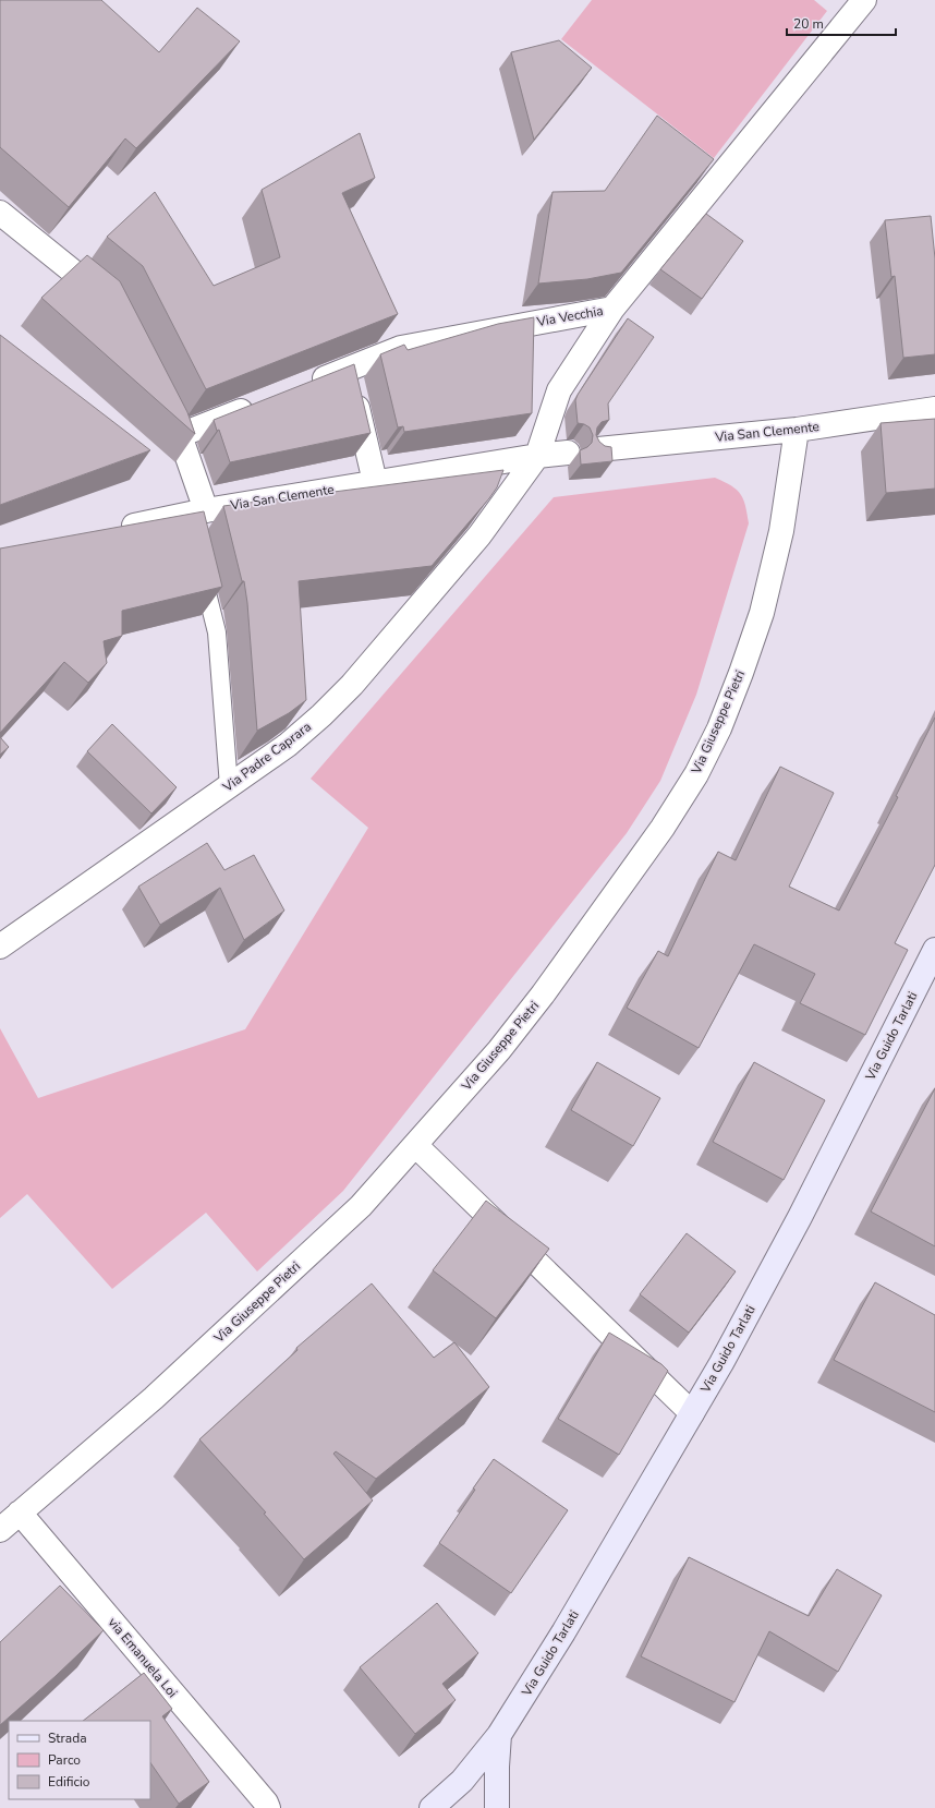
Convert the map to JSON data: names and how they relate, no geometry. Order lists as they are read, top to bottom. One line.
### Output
{"streets":{"main road":["Via Guido Tarlati"],"street":["Via Vecchia","Via San Clemente","Via Giuseppe Pietri","Via Padre Caprara","via Emanuela Loi"]},"crossings":[["Via Vecchia","Via San Clemente"],["Via Vecchia","Via Padre Caprara"],["Via San Clemente","Via Giuseppe Pietri"],["Via San Clemente","Via Padre Caprara"],["Via Giuseppe Pietri","via Emanuela Loi"]],"legend":["Strada","Parco","Edificio"],"scale_bar":"20 m"}
